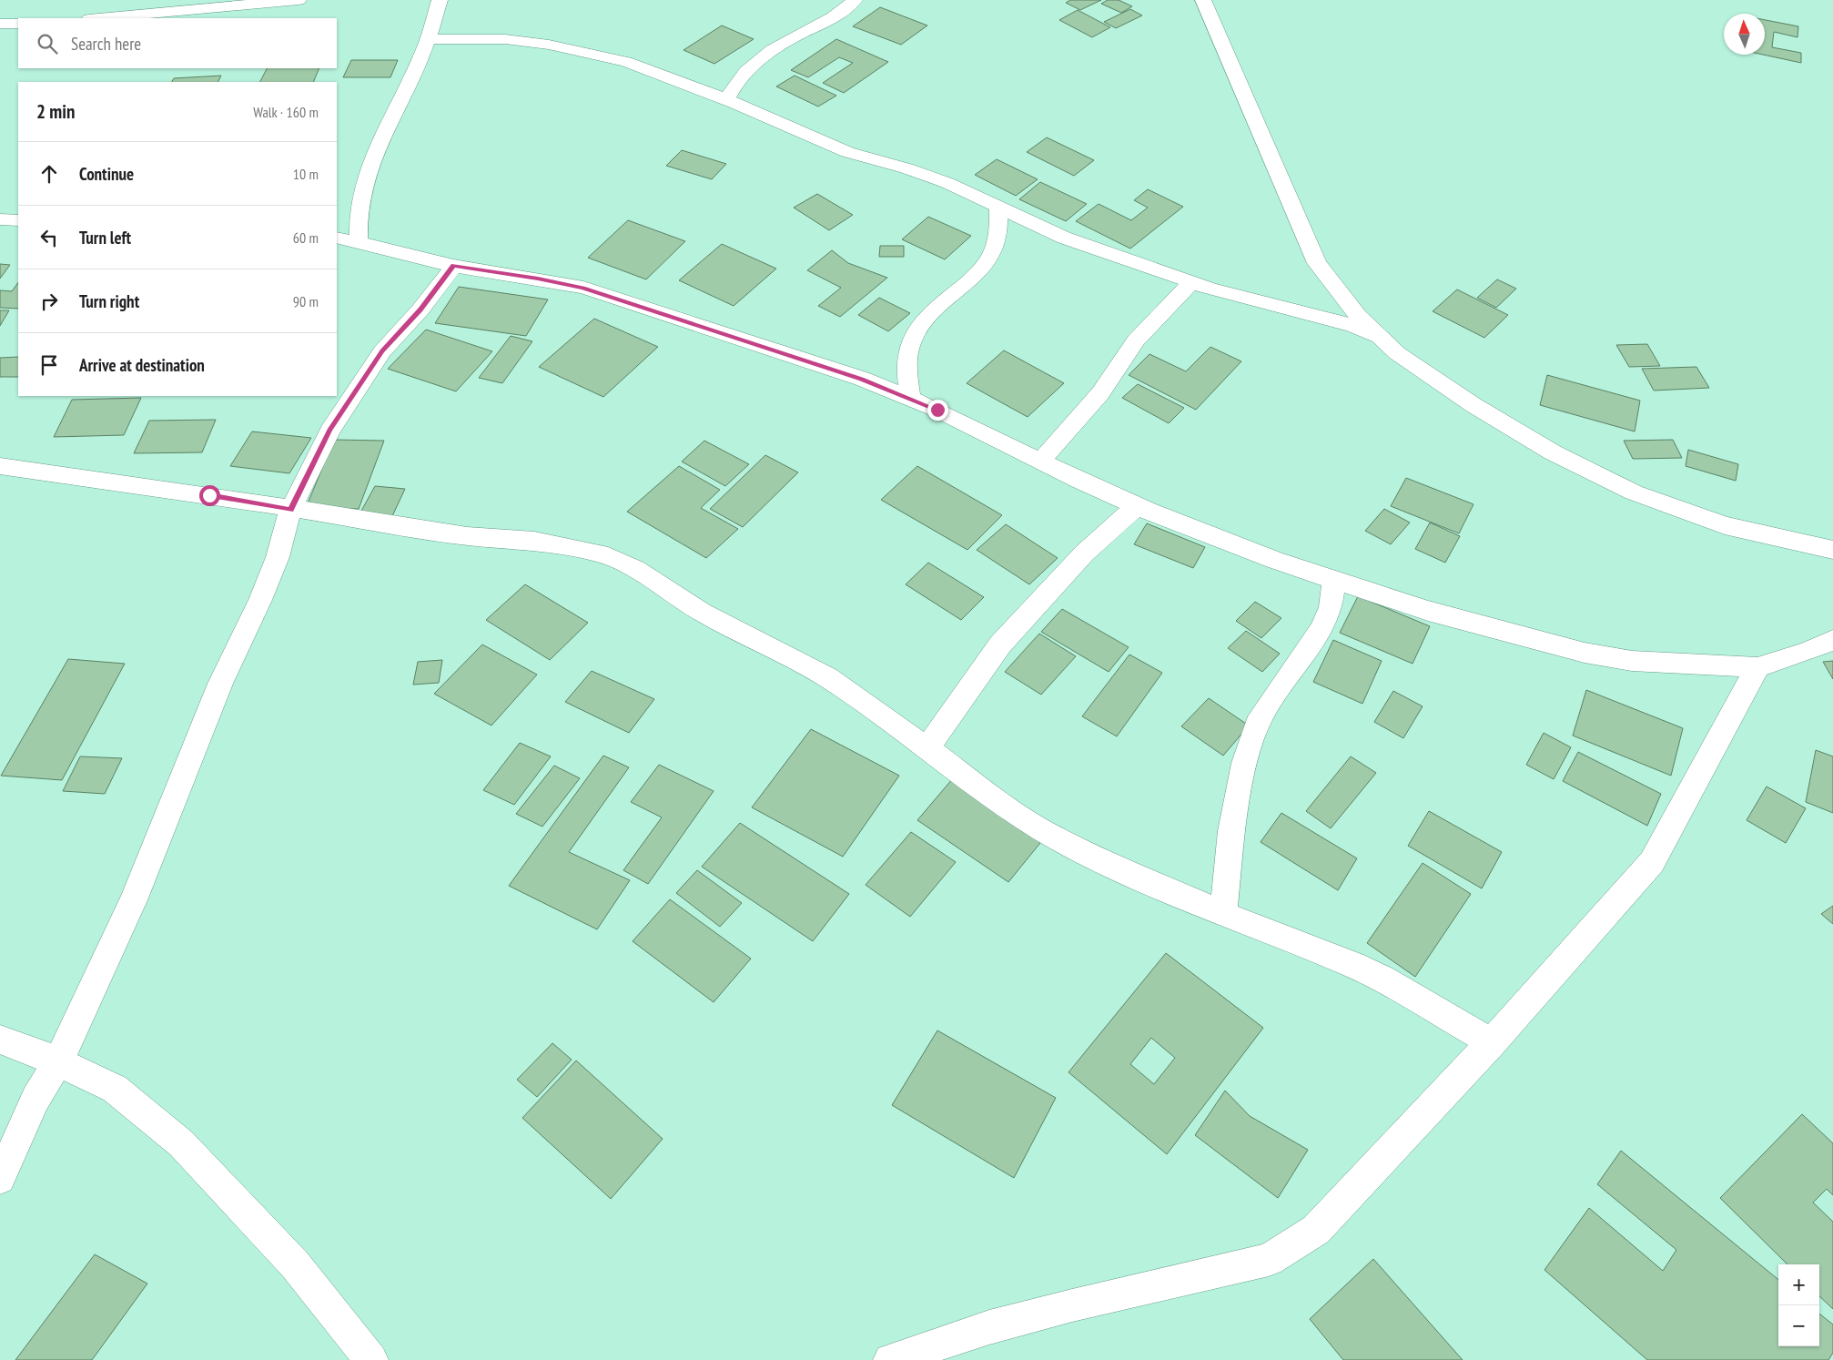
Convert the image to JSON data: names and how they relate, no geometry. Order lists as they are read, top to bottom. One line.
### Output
{"north":"top","page":{"search":"Search here","heading":["2 min","Walk · 160 m"],"list":[["Continue","10 m"],["Turn left","60 m"],["Turn right","90 m"],"Arrive at destination"],"map_buttons":["+","−"]}}
